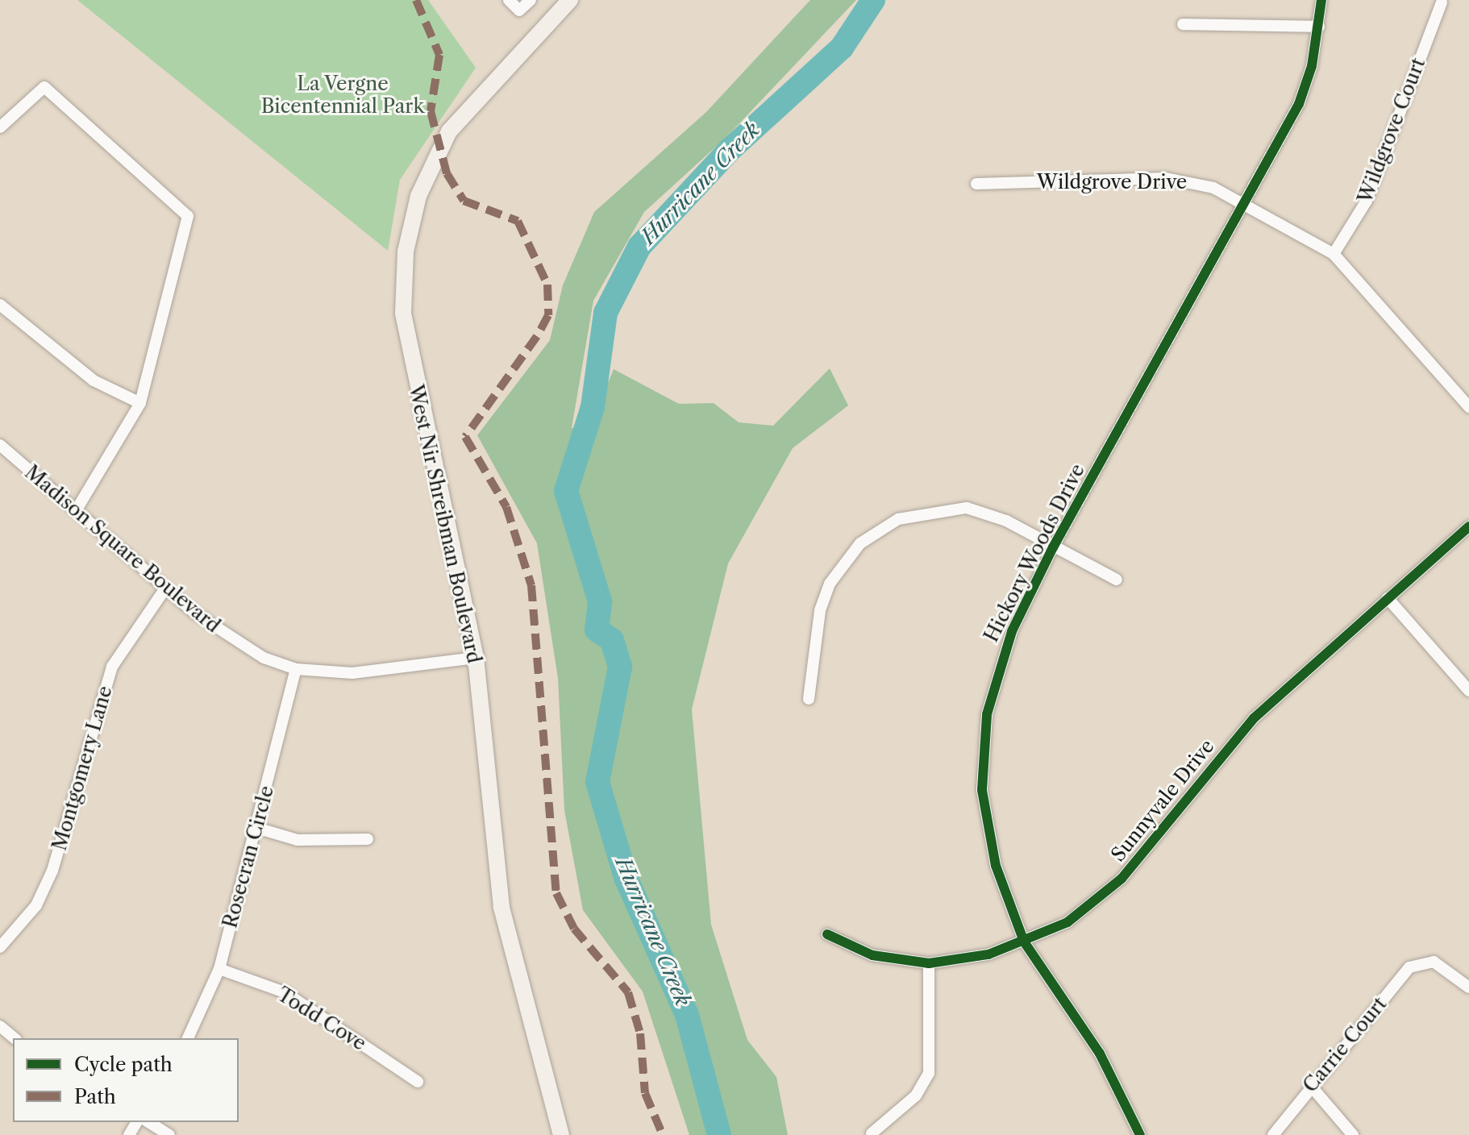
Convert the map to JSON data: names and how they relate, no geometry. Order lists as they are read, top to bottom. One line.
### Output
{"streets":{"main road":["West Nir Shreibman Boulevard"],"street":["Wildgrove Court","Wildgrove Drive","Madison Square Boulevard","Hickory Woods Drive","Montgomery Lane","Sunnyvale Drive","Rosecran Circle","Todd Cove","Carrie Court"]},"crossings":[["Wildgrove Court","Wildgrove Drive"],["Wildgrove Drive","Hickory Woods Drive"],["West Nir Shreibman Boulevard","Madison Square Boulevard"],["Madison Square Boulevard","Montgomery Lane"],["Madison Square Boulevard","Rosecran Circle"],["Hickory Woods Drive","Sunnyvale Drive"],["Rosecran Circle","Todd Cove"]],"water":["Hurricane Creek"],"parks":["La Vergne Bicentennial Park"],"legend":["Cycle path","Path"]}
